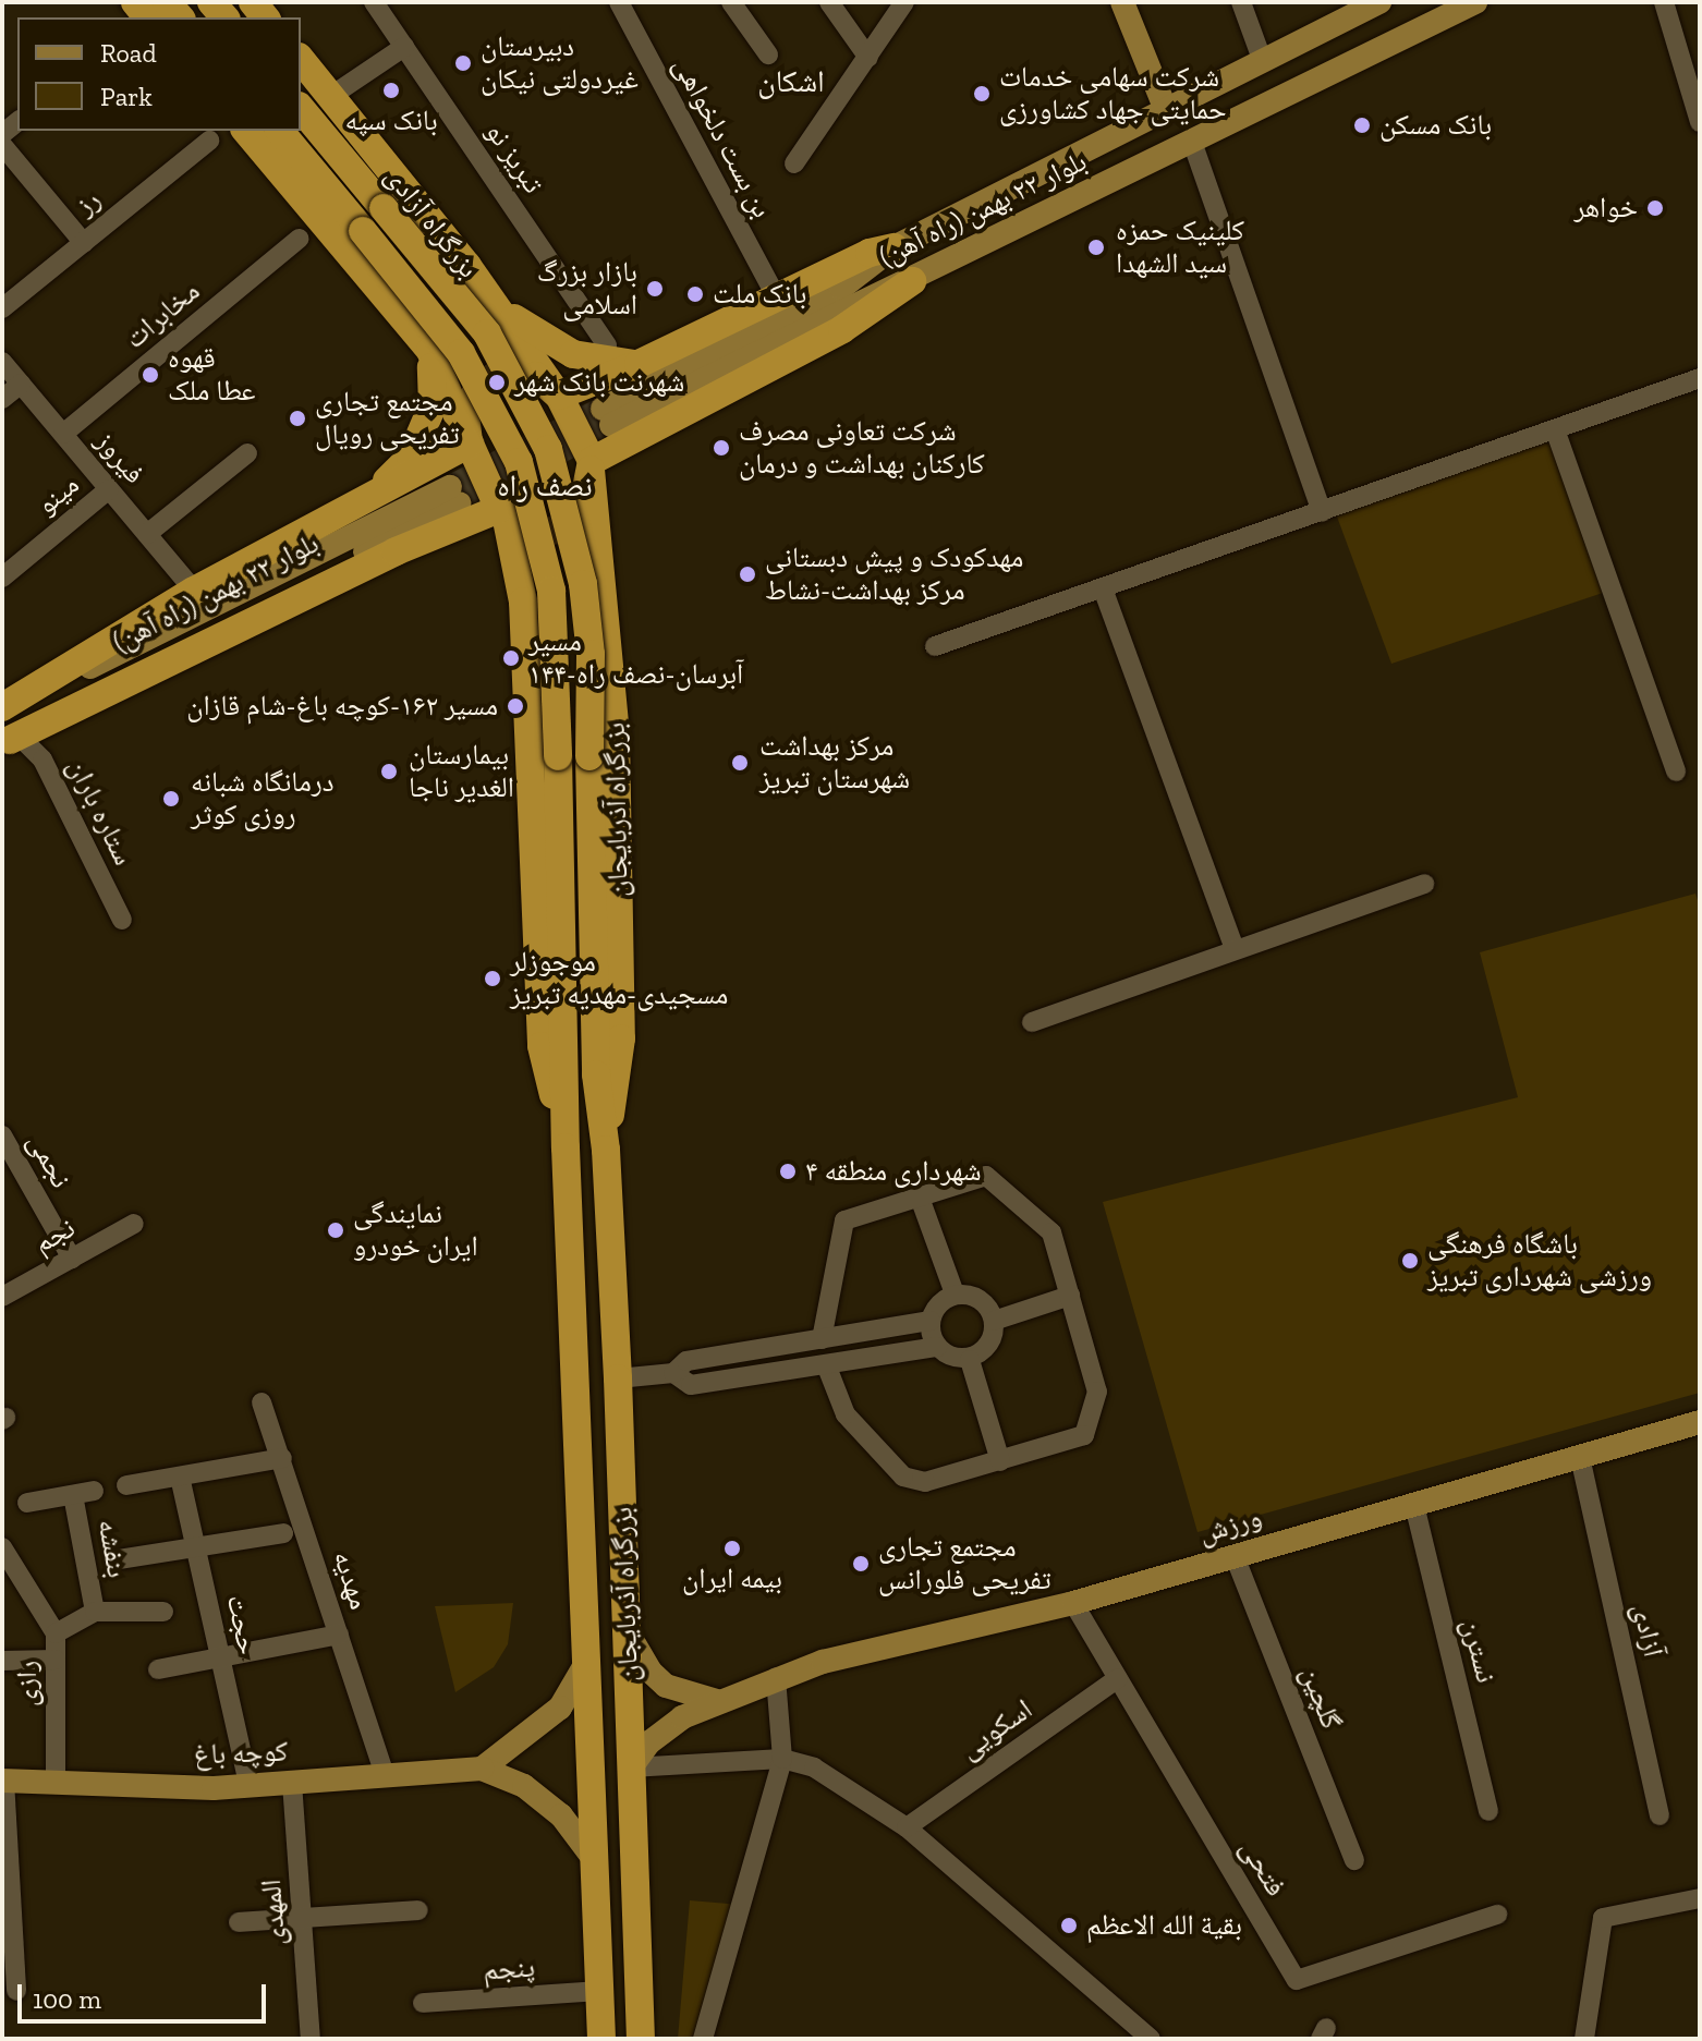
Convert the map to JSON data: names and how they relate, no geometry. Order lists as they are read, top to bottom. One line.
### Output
{"streets":{"highway":["بزرگراه آزادی","بزرگراه آذربایجان"],"main road":["بلوار ۲۲ بهمن (راه آهن)","ورزش","کوچه باغ"],"street":["بن بست دلخواهی","تبریز نو","رز","مخابرات","فیروز","مینو","ستاره باران","نجمی","نجم","بنفشه","مهدیه","حجت","آزادی","نسترن","رازی","گلچین","اسکویی","فتحی","المهدی","پنجم"]},"crossings":[["بلوار ۲۲ بهمن (راه آهن)","ستاره باران"],["بزرگراه آزادی","بزرگراه آذربایجان"],["مخابرات","فیروز"],["فیروز","مینو"],["بزرگراه آذربایجان","ورزش"],["بزرگراه آذربایجان","پنجم"],["نجمی","نجم"],["ورزش","آزادی"],["ورزش","نسترن"],["ورزش","گلچین"],["ورزش","فتحی"],["مهدیه","کوچه باغ"],["حجت","کوچه باغ"],["رازی","کوچه باغ"],["اسکویی","فتحی"],["کوچه باغ","المهدی"]],"districts":["اشکان","نصف راه"],"places":["دبیرستان غیردولتی نیکان","بانک سپه","شرکت سهامی خدمات حمایتی جهاد کشاورزی","بانک مسکن","خواهر","کلینیک حمزه سید الشهدا","بازار بزرگ اسلامی","بانک ملت","قهوه عطا ملک","شهرنت بانک شهر","مجتمع تجاری تفریحی رویال","شرکت تعاونی مصرف کارکنان بهداشت و درمان","مهدکودک و پیش دبستانی مرکز بهداشت-نشاط","مسیر ۱۴۴-آبرسان-نصف راه","مسیر ۱۶۲-کوچه باغ-شام قازان","مرکز بهداشت شهرستان تبریز","بیمارستان الغدیر ناجا","درمانگاه شبانه روزی کوثر","موجوزلر مسجیدی-مهدیه تبریز","شهرداری منطقه ۴","نمایندگی ایران خودرو","باشگاه فرهنگی ورزشی شهرداری تبریز","بیمه ایران","مجتمع تجاری تفریحی فلورانس","بقیة الله الاعظم"],"legend":["Road","Park"],"scale_bar":"100 m"}
